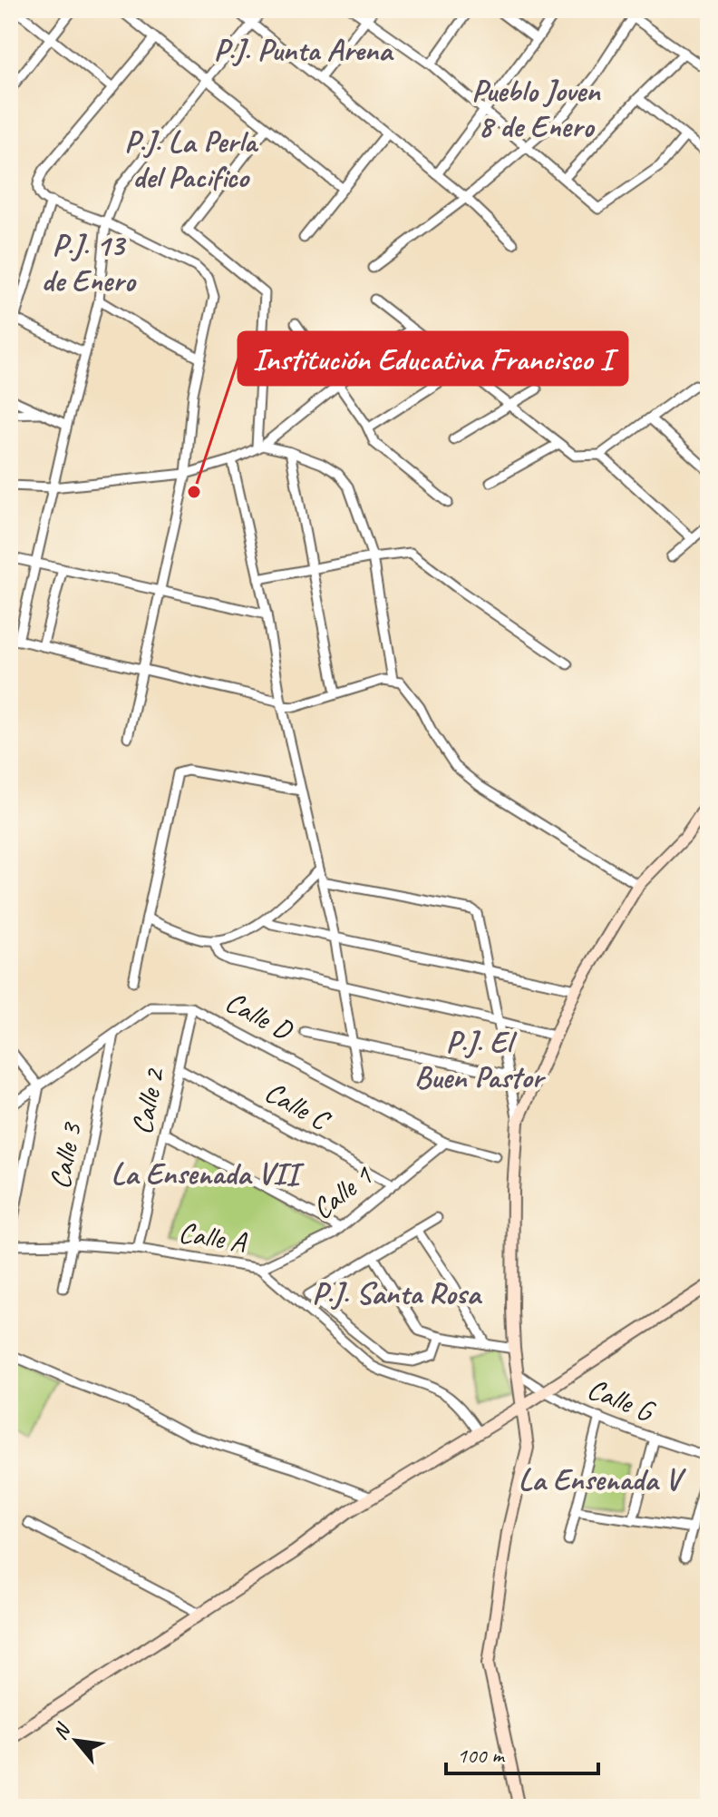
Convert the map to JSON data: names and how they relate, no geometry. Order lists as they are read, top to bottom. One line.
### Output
{"streets":{"street":["Calle D","Calle 2","Calle C","Calle 3","Calle 1","Calle A","Calle G"]},"crossings":[["Calle D","Calle 2"],["Calle D","Calle 3"],["Calle D","Calle 1"],["Calle 2","Calle C"],["Calle 2","Calle A"],["Calle C","Calle 1"],["Calle 3","Calle A"],["Calle 1","Calle A"]],"districts":["P.J. Punta Arena","Pueblo Joven 8 de Enero","P.J. La Perla del Pacifico","P.J. 13 de Enero","P.J. El Buen Pastor","La Ensenada VII","P.J. Santa Rosa","La Ensenada V"],"places":["Institución Educativa Francisco I"],"scale_bar":"100 m","north":"top left"}
